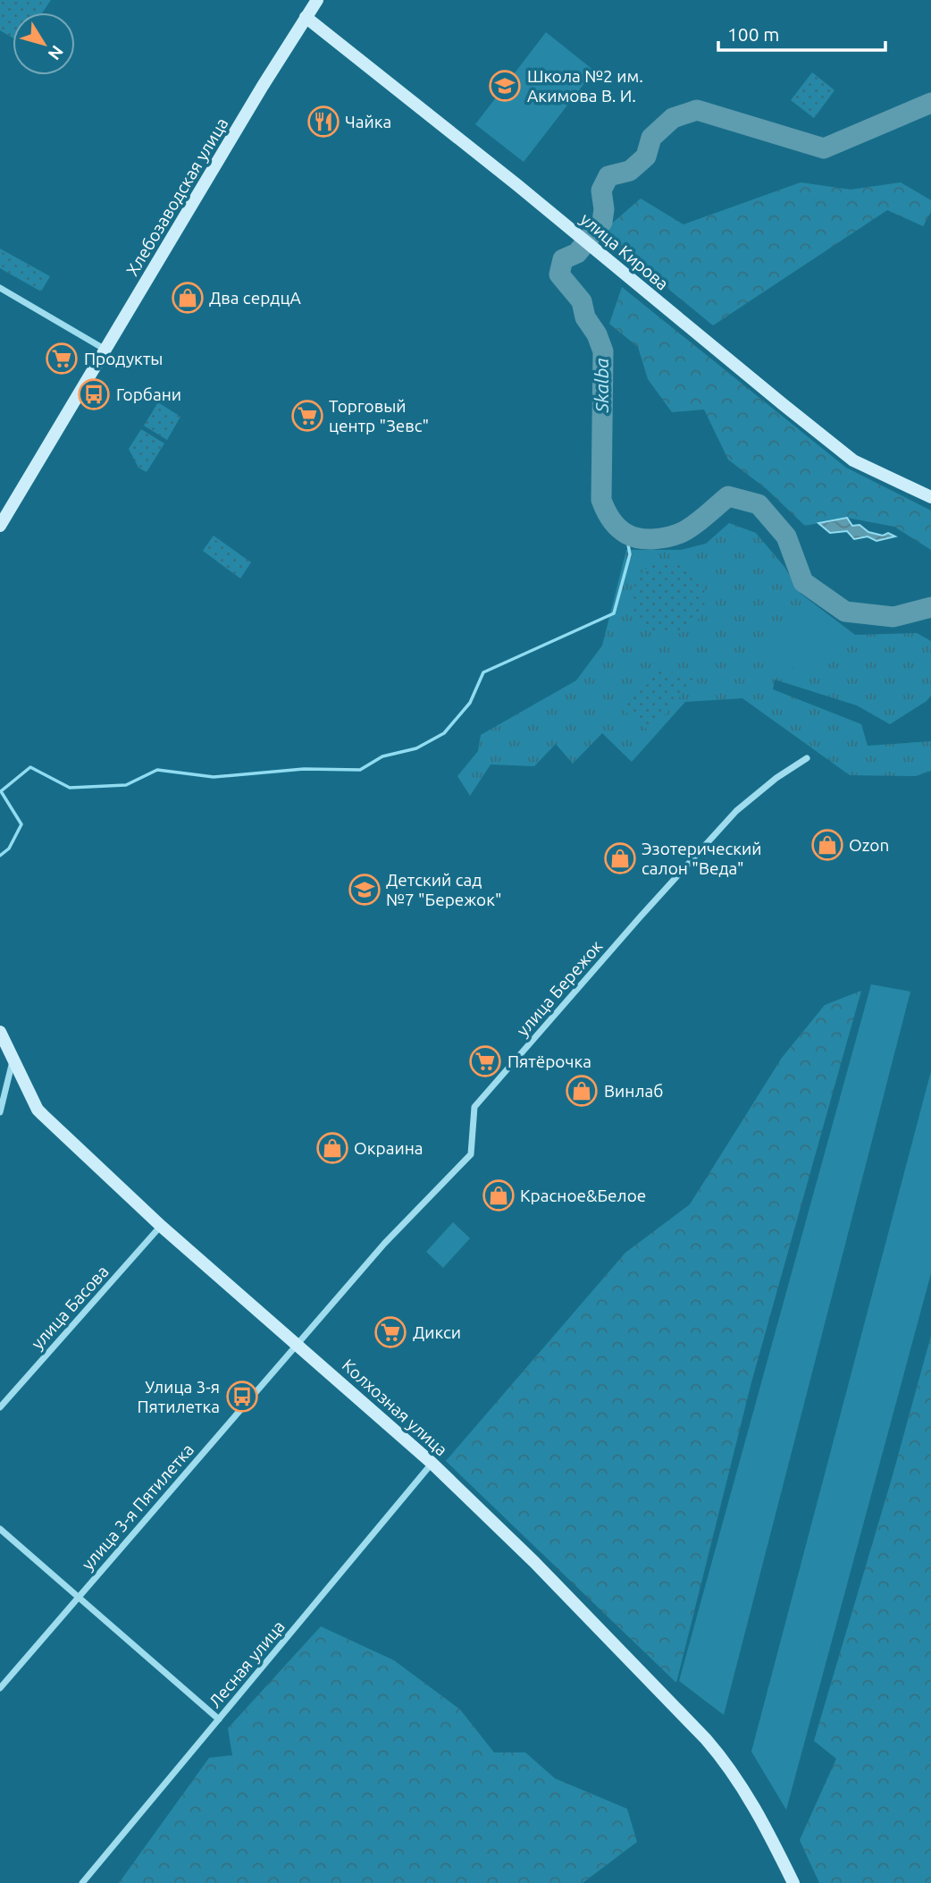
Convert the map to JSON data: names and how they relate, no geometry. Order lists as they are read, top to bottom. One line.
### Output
{"streets":{"street":["Хлебозаводская улица","улица Кирова","улица Бережок","улица Басова","Колхозная улица","улица 3-я Пятилетка","Лесная улица"]},"crossings":[["Хлебозаводская улица","улица Кирова"],["улица Бережок","Колхозная улица"],["улица Бережок","улица 3-я Пятилетка"],["улица Басова","Колхозная улица"],["Колхозная улица","улица 3-я Пятилетка"],["Колхозная улица","Лесная улица"]],"water":["Skalba"],"places":{"school or university":["Школа №2 им. Акимова В. И.","Детский сад №7 \"Бережок\""],"restaurant":["Чайка"],"shop":["Два сердцА","Ozon","Эзотерический салон \"Веда\"","Винлаб","Окраина","Красное&Белое"],"supermarket":["Продукты","Торговый центр \"Зевс\"","Пятёрочка","Дикси"],"bus stop":["Горбани","Улица 3-я Пятилетка"]},"scale_bar":"100 m","north":"bottom right"}
